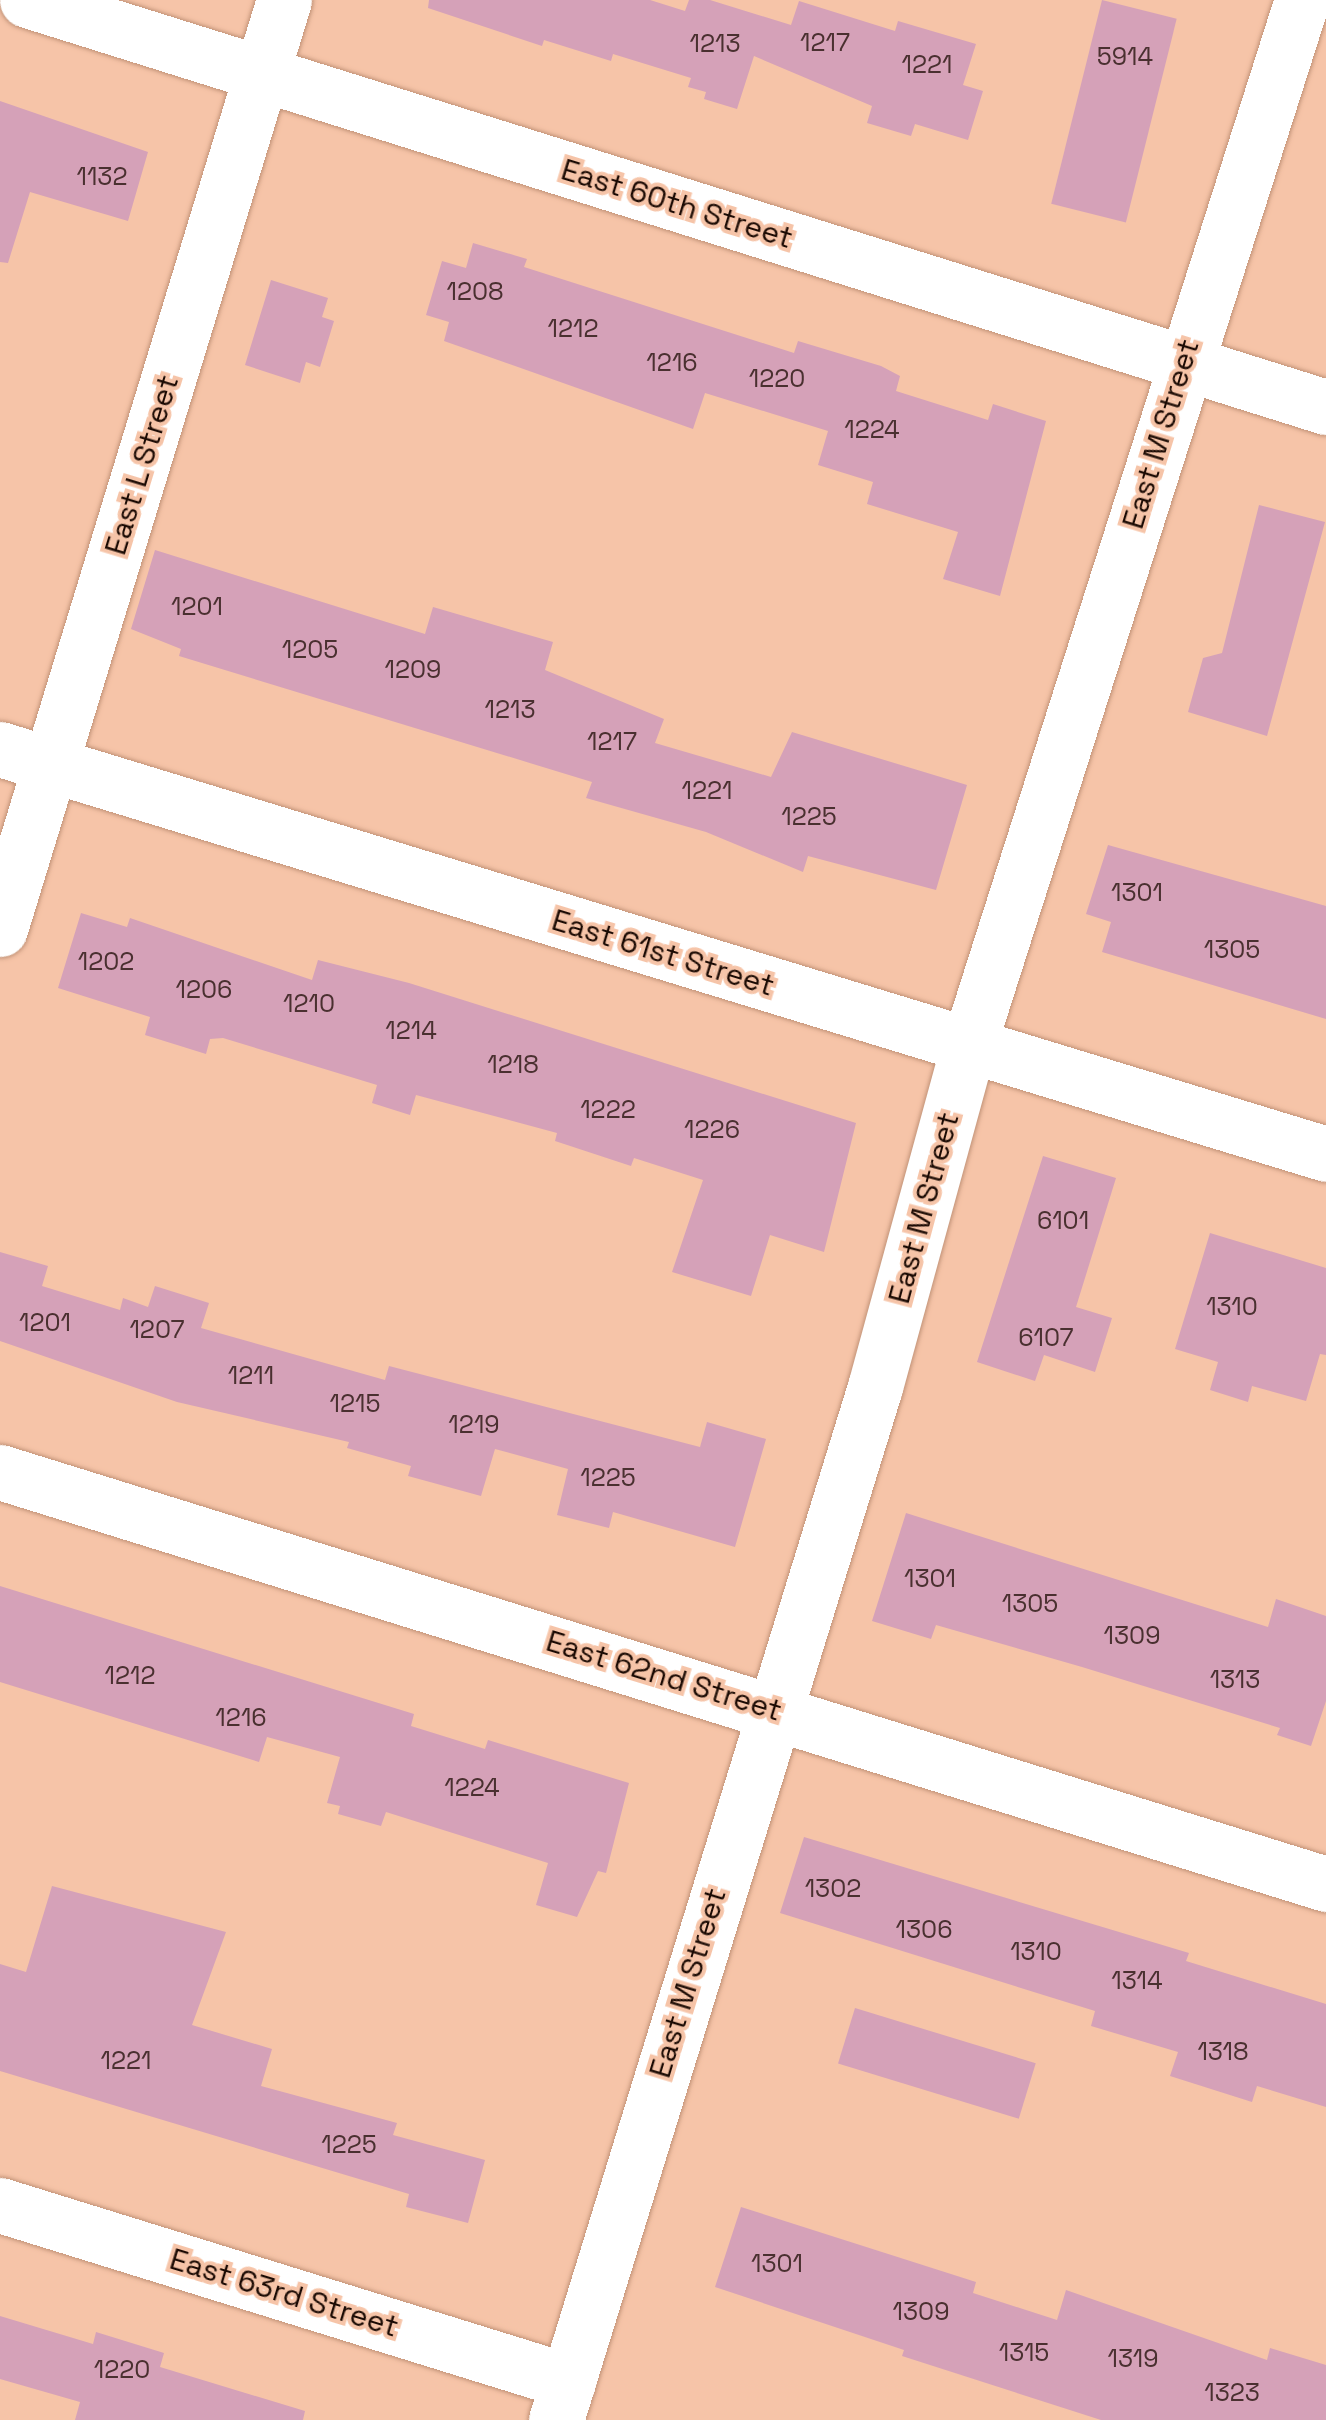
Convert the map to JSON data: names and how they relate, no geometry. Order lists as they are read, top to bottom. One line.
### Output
{"streets":{"street":["East 60th Street","East M Street","East L Street","East 61st Street","East 62nd Street","East 63rd Street"]},"crossings":[["East 60th Street","East M Street"],["East 60th Street","East L Street"],["East M Street","East 61st Street"],["East M Street","East 62nd Street"],["East M Street","East 63rd Street"],["East L Street","East 61st Street"]],"house_numbers":["1217","1213","5914","1221","1132","1208","1212","1216","1220","1224","1201","1205","1209","1213","1217","1221","1225","1301","1305","1202","1206","1210","1214","1218","1222","1226","6101","1310","1201","1207","6107","1211","1215","1219","1225","1301","1305","1309","1212","1313","1216","1224","1302","1306","1310","1314","1318","1221","1225","1301","1309","1315","1319","1220","1323"]}
